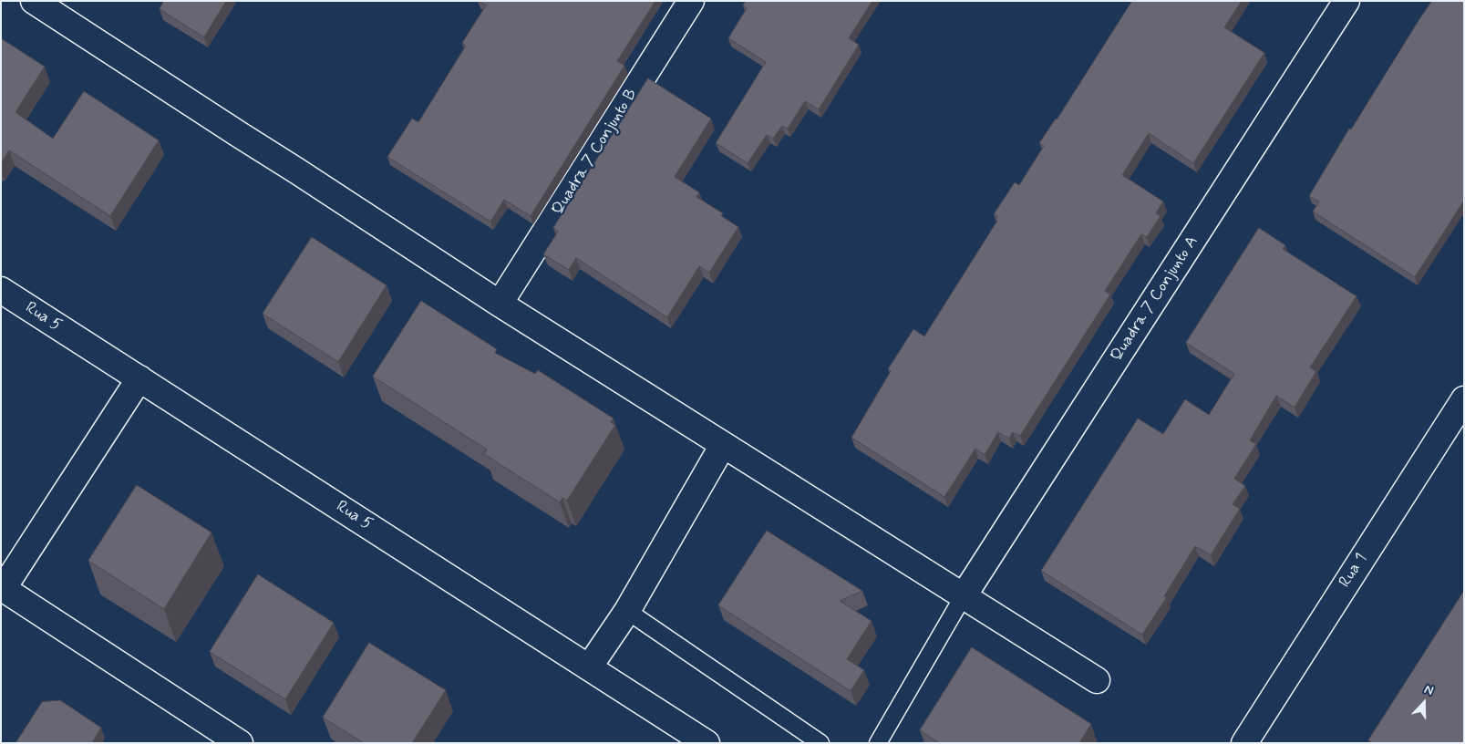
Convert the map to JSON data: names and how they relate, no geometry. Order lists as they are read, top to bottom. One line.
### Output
{"streets":{"street":["Quadra 7 Conjunto B","Quadra 7 Conjunto A","Rua 5","Rua 1"]},"north":"top"}
